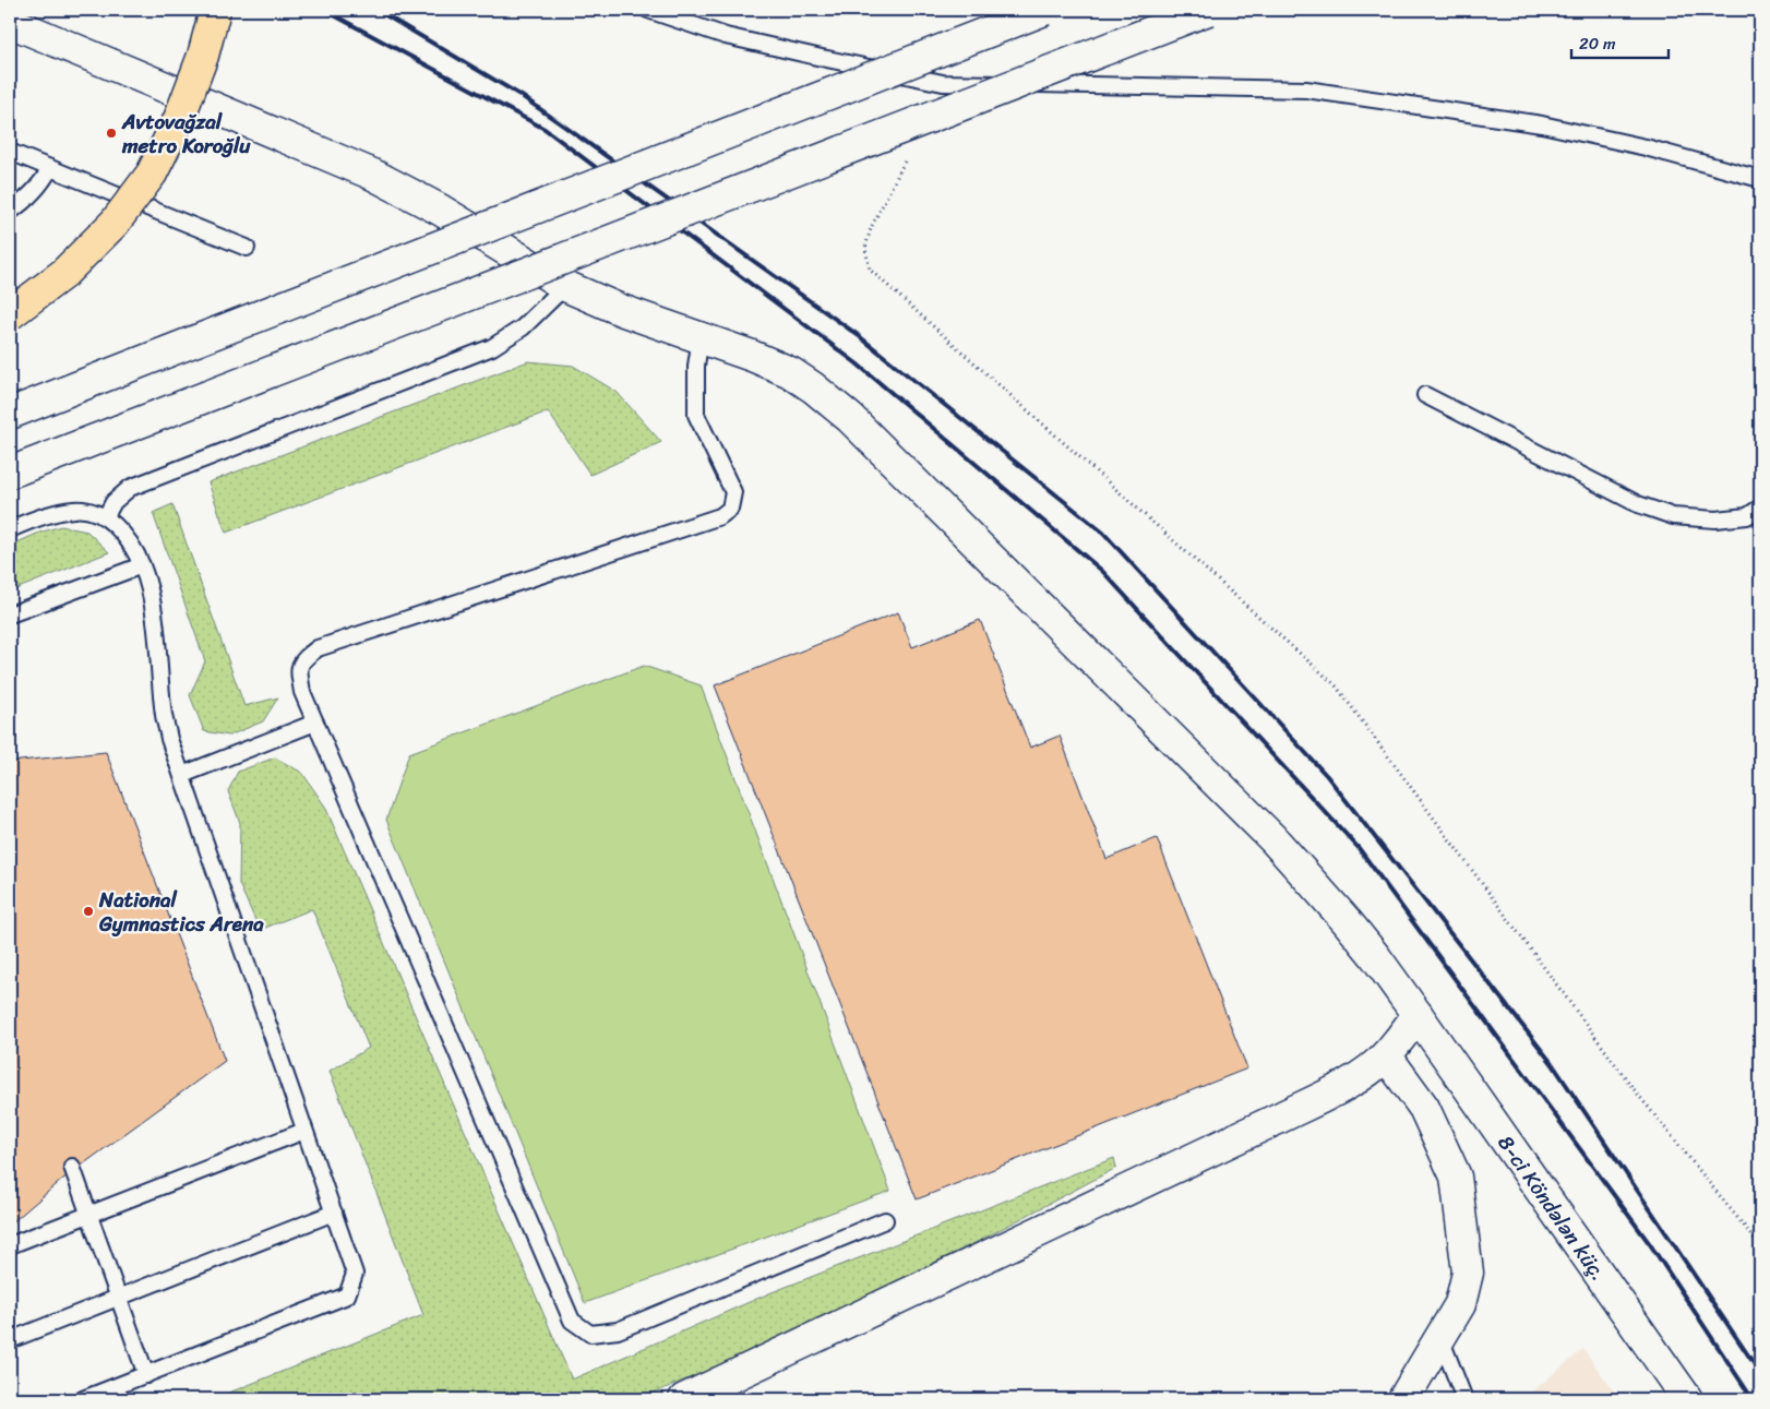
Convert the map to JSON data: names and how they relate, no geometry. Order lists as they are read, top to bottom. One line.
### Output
{"streets":{"street":["8-ci Köndələn küç."]},"places":["Avtovağzal metro Koroğlu","National Gymnastics Arena"],"scale_bar":"20 m"}
